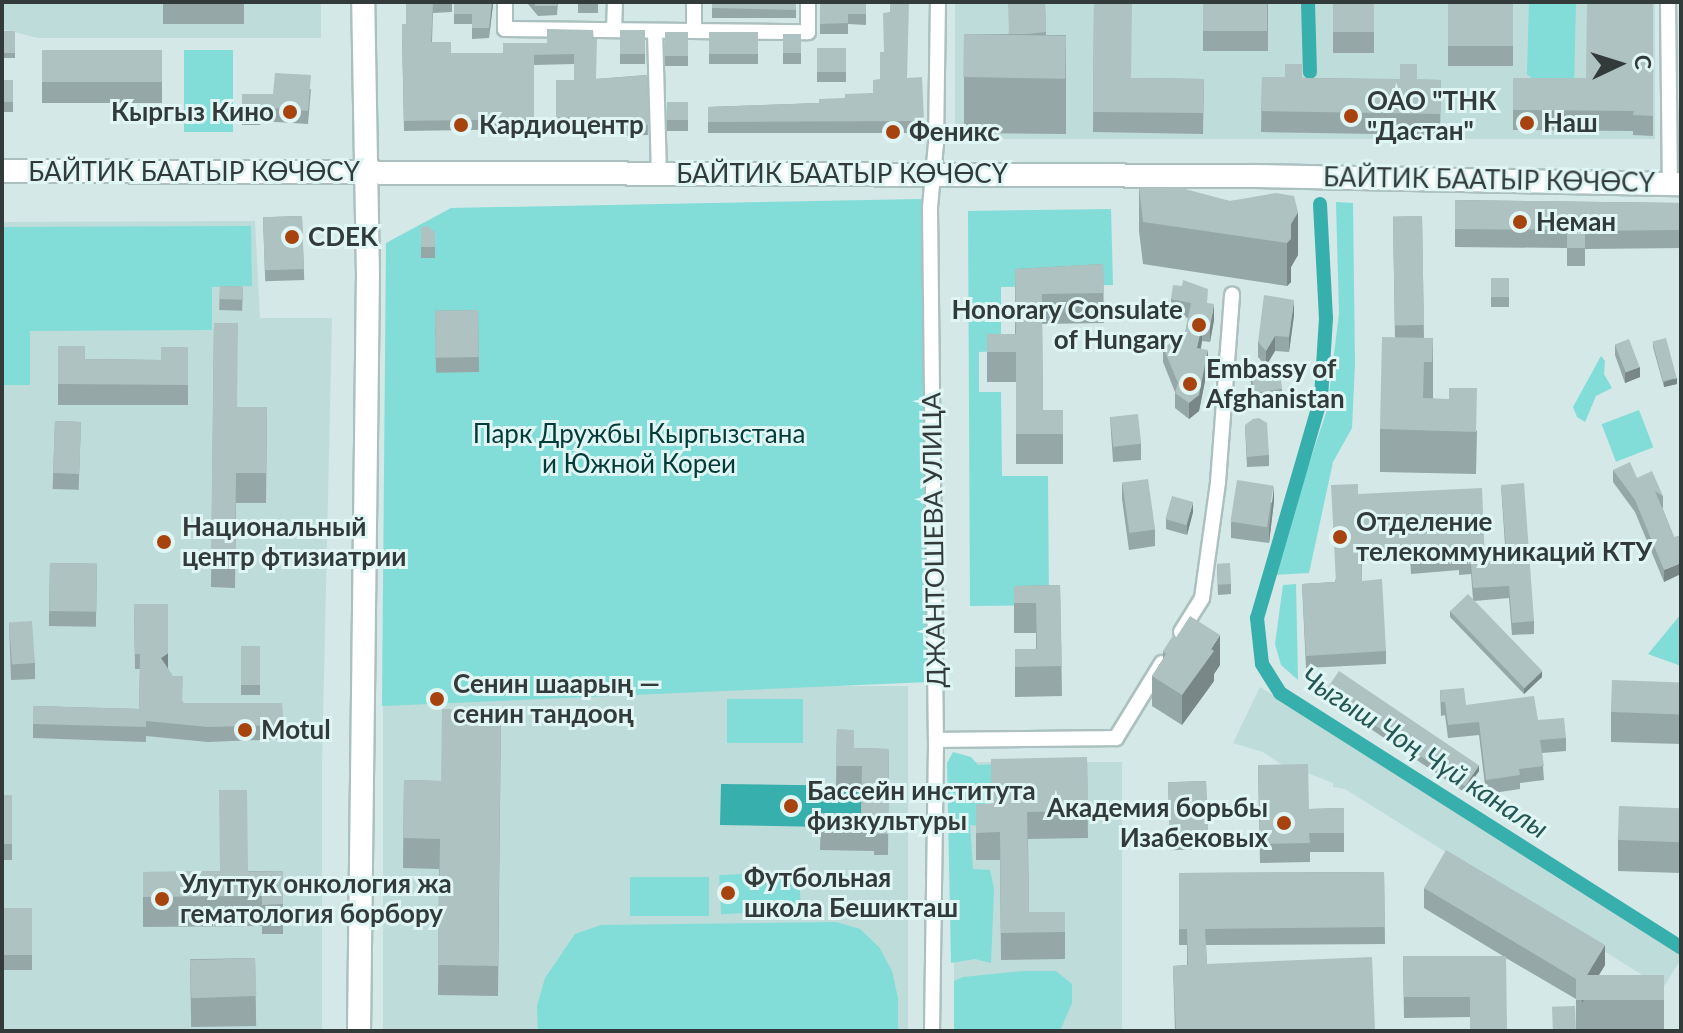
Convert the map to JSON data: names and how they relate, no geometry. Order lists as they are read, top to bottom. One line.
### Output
{"streets":{"main road":["БАЙТИК БААТЫР КӨЧӨСҮ"],"street":["ДЖАНТОШЕВА УЛИЦА"]},"crossings":[["БАЙТИК БААТЫР КӨЧӨСҮ","ДЖАНТОШЕВА УЛИЦА"]],"water":["Чыгыш Чоң Чүй каналы"],"parks":["Парк Дружбы Кыргызстана и Южной Кореи"],"places":["Кыргыз Кино","ОАО \"ТНК \"Дастан\"","Наш","Кардиоцентр","Феникс","Неман","CDEK","Honorary Consulate of Hungary","Embassy of Afghanistan","Отделение телекоммуникаций КТУ","Национальный центр фтизиатрии","Сенин шаарың — сенин тандооң","Motul","Бассейн института физкультуры","Академия борьбы Изабековых","Футбольная школа Бешикташ","Улуттук онкология жа гематология борбору"],"north":"right"}
